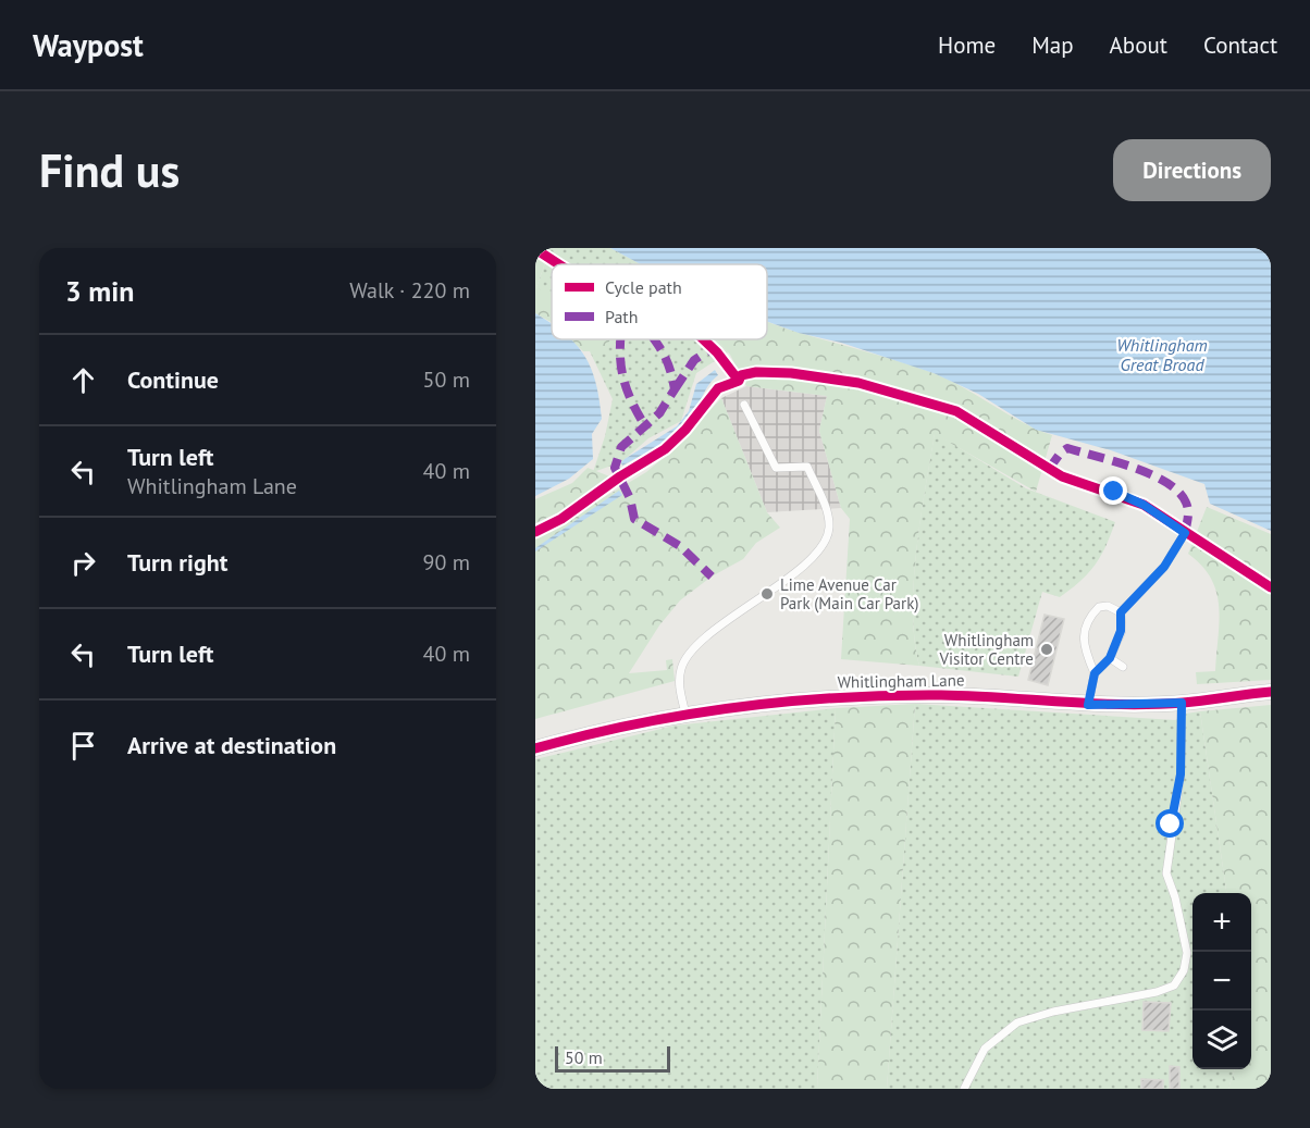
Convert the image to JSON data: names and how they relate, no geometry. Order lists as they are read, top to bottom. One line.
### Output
{"streets":{"street":["Whitlingham Lane"]},"water":["Whitlingham Great Broad"],"places":["Lime Avenue Car Park (Main Car Park)","Whitlingham Visitor Centre"],"legend":["Cycle path","Path"],"scale_bar":"50 m","page":{"header":"Waypost","nav":["Home","Map","About","Contact"],"buttons":"Directions","title":"Find us","heading":["3 min","Walk · 220 m"],"list":[["Continue","50 m"],["Turn left","Whitlingham Lane","40 m"],["Turn right","90 m"],["Turn left","40 m"],"Arrive at destination"],"map_buttons":["+","−"],"scale":"50 m"}}
